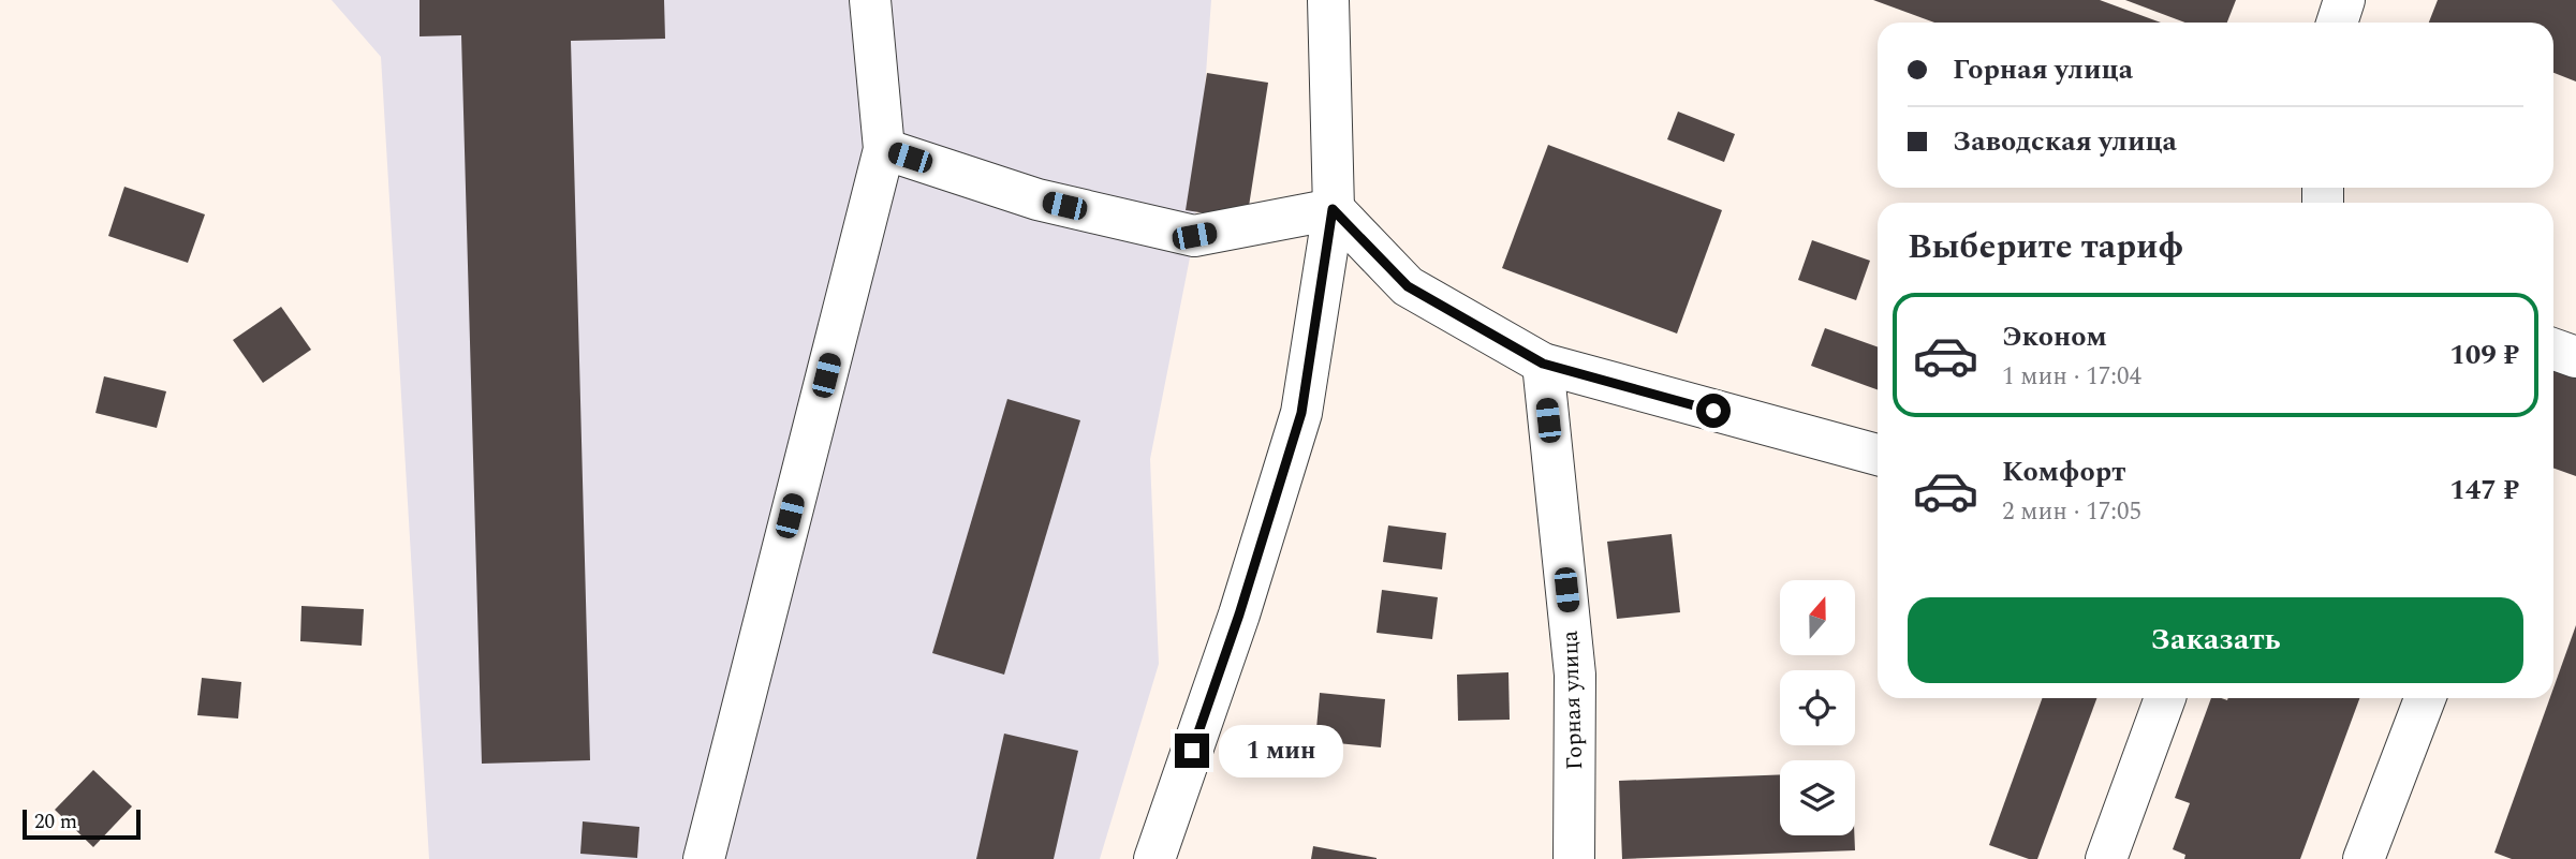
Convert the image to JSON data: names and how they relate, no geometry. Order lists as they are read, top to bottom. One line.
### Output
{"streets":{"street":["Горная улица"]},"scale_bar":"20 m","north":"top","page":{"banner":["Горная улица","Заводская улица"],"heading":"Выберите тариф","list":[{"name":"Эконом","note":"1 мин · 17:04","value":"109 ₽"},{"name":"Комфорт","note":"2 мин · 17:05","value":"147 ₽"}],"buttons":"Заказать","bubble":"1 мин","scale":"20 m"}}
